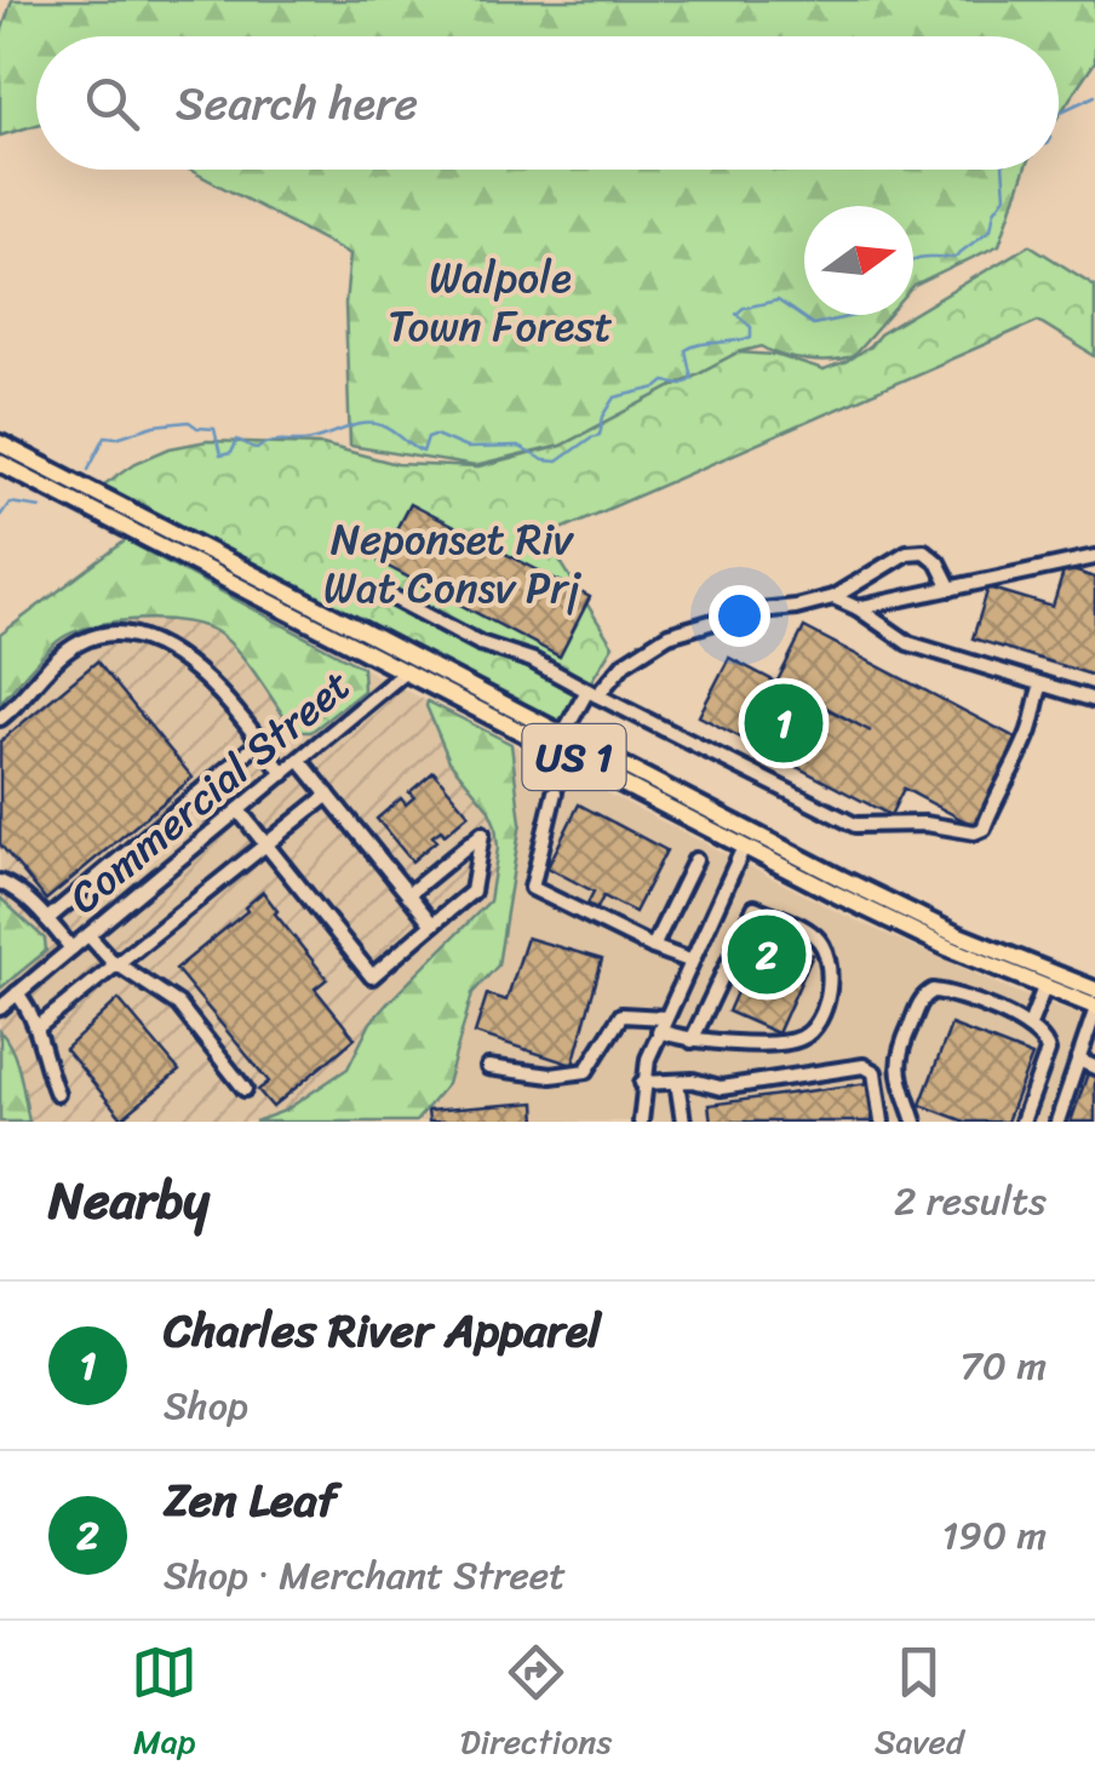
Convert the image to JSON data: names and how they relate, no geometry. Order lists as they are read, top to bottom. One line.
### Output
{"streets":{"main road":["US 1"],"street":["Commercial Street"]},"crossings":[["US 1","Commercial Street"]],"parks":["Walpole Town Forest","Neponset Riv Wat Consv Prj"],"north":"right","page":{"search":"Search here","pins":["1","2"],"heading":["Nearby","2 results"],"list":[{"mark":"1","name":"Charles River Apparel","note":"Shop","value":"70 m"},{"mark":"2","name":"Zen Leaf","note":"Shop · Merchant Street","value":"190 m"}],"nav":["Map","Directions","Saved"]}}
